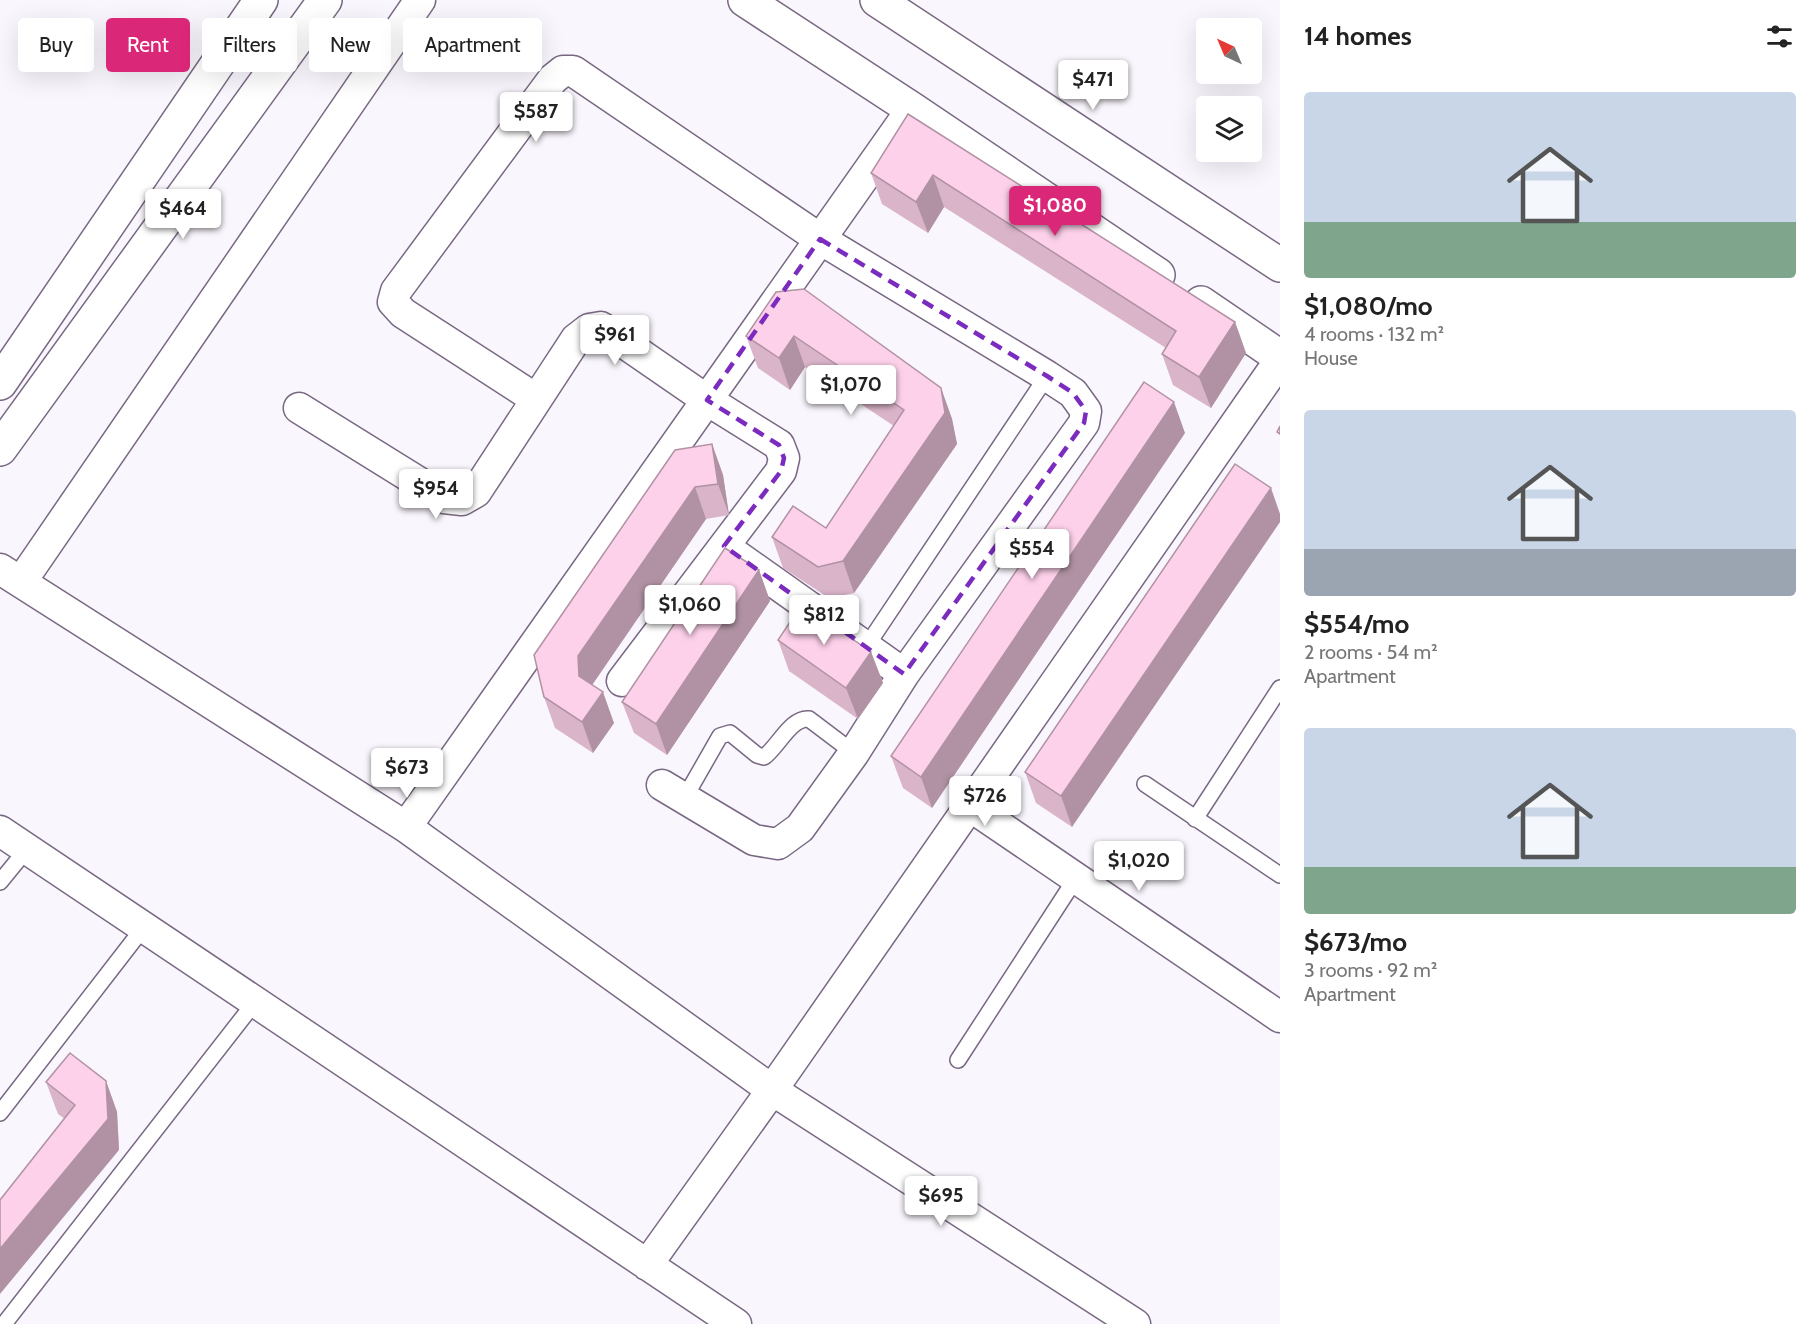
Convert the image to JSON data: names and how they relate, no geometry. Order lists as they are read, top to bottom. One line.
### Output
{"north":"top left","page":{"heading":"14 homes","chip":["Buy","Rent","Filters","New","Apartment"],"price":["$471","$587","$1,080","$464","$961","$1,070","$954","$554","$1,060","$812","$673","$726","$1,020","$695"],"list":[{"name":"$1,080/mo","note":"4 rooms · 132 m² · House"},{"name":"$554/mo","note":"2 rooms · 54 m² · Apartment"},{"name":"$673/mo","note":"3 rooms · 92 m² · Apartment"}]}}
